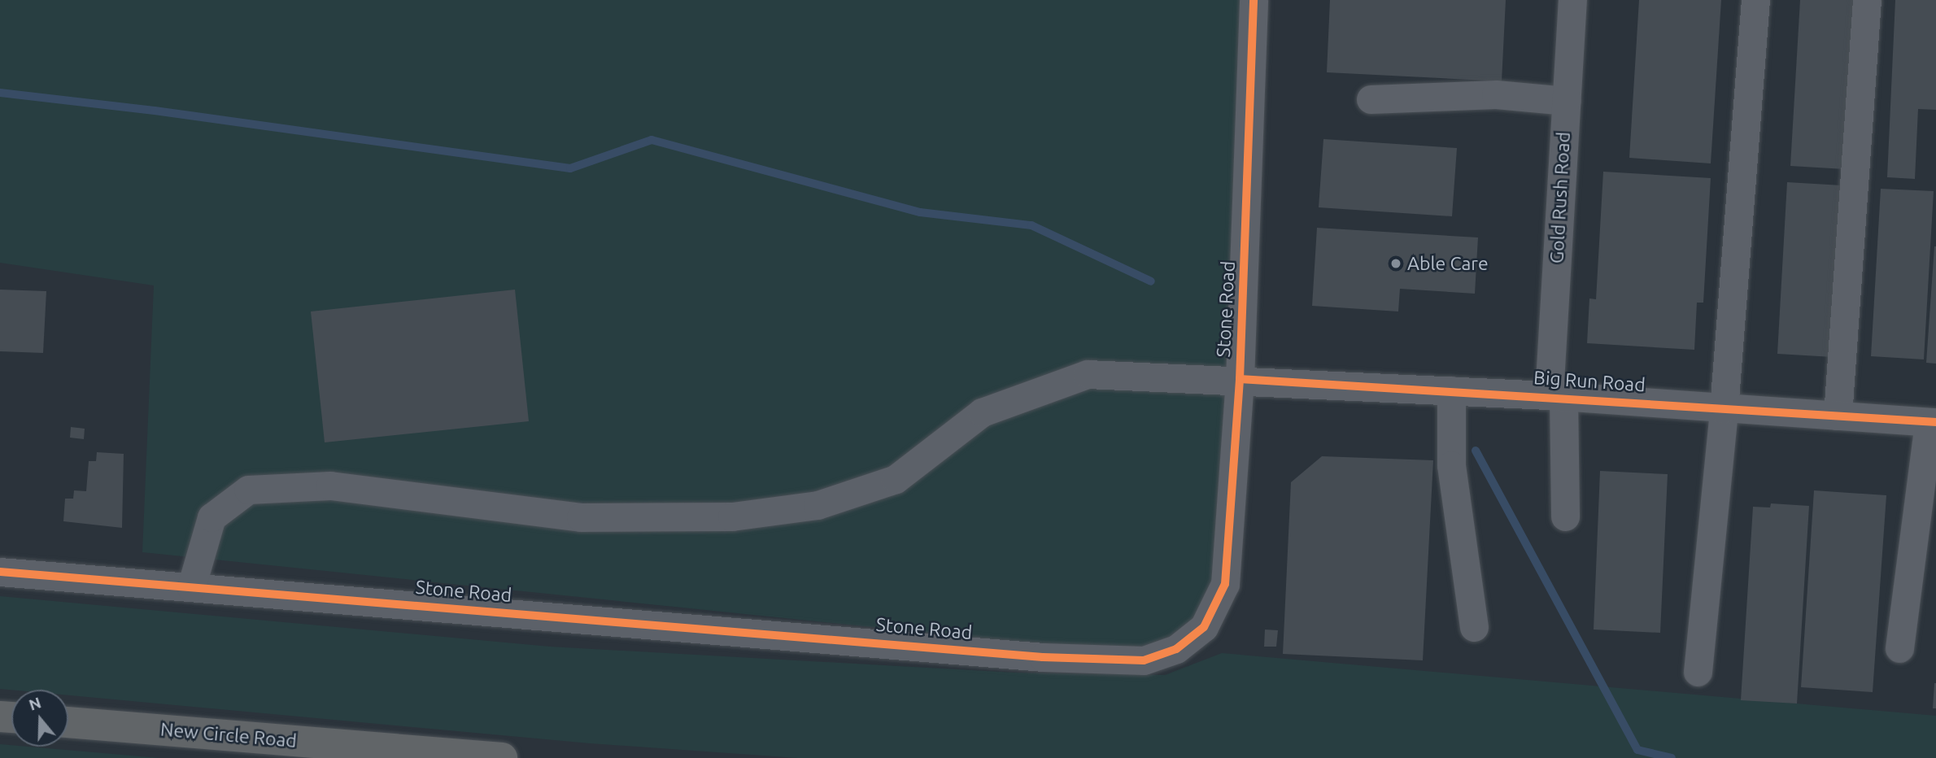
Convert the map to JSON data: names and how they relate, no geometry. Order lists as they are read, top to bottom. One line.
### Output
{"streets":{"highway":["New Circle Road"],"street":["Gold Rush Road","Stone Road","Big Run Road"]},"crossings":[["Gold Rush Road","Big Run Road"],["Stone Road","Big Run Road"]],"places":["Able Care"],"north":"top"}
